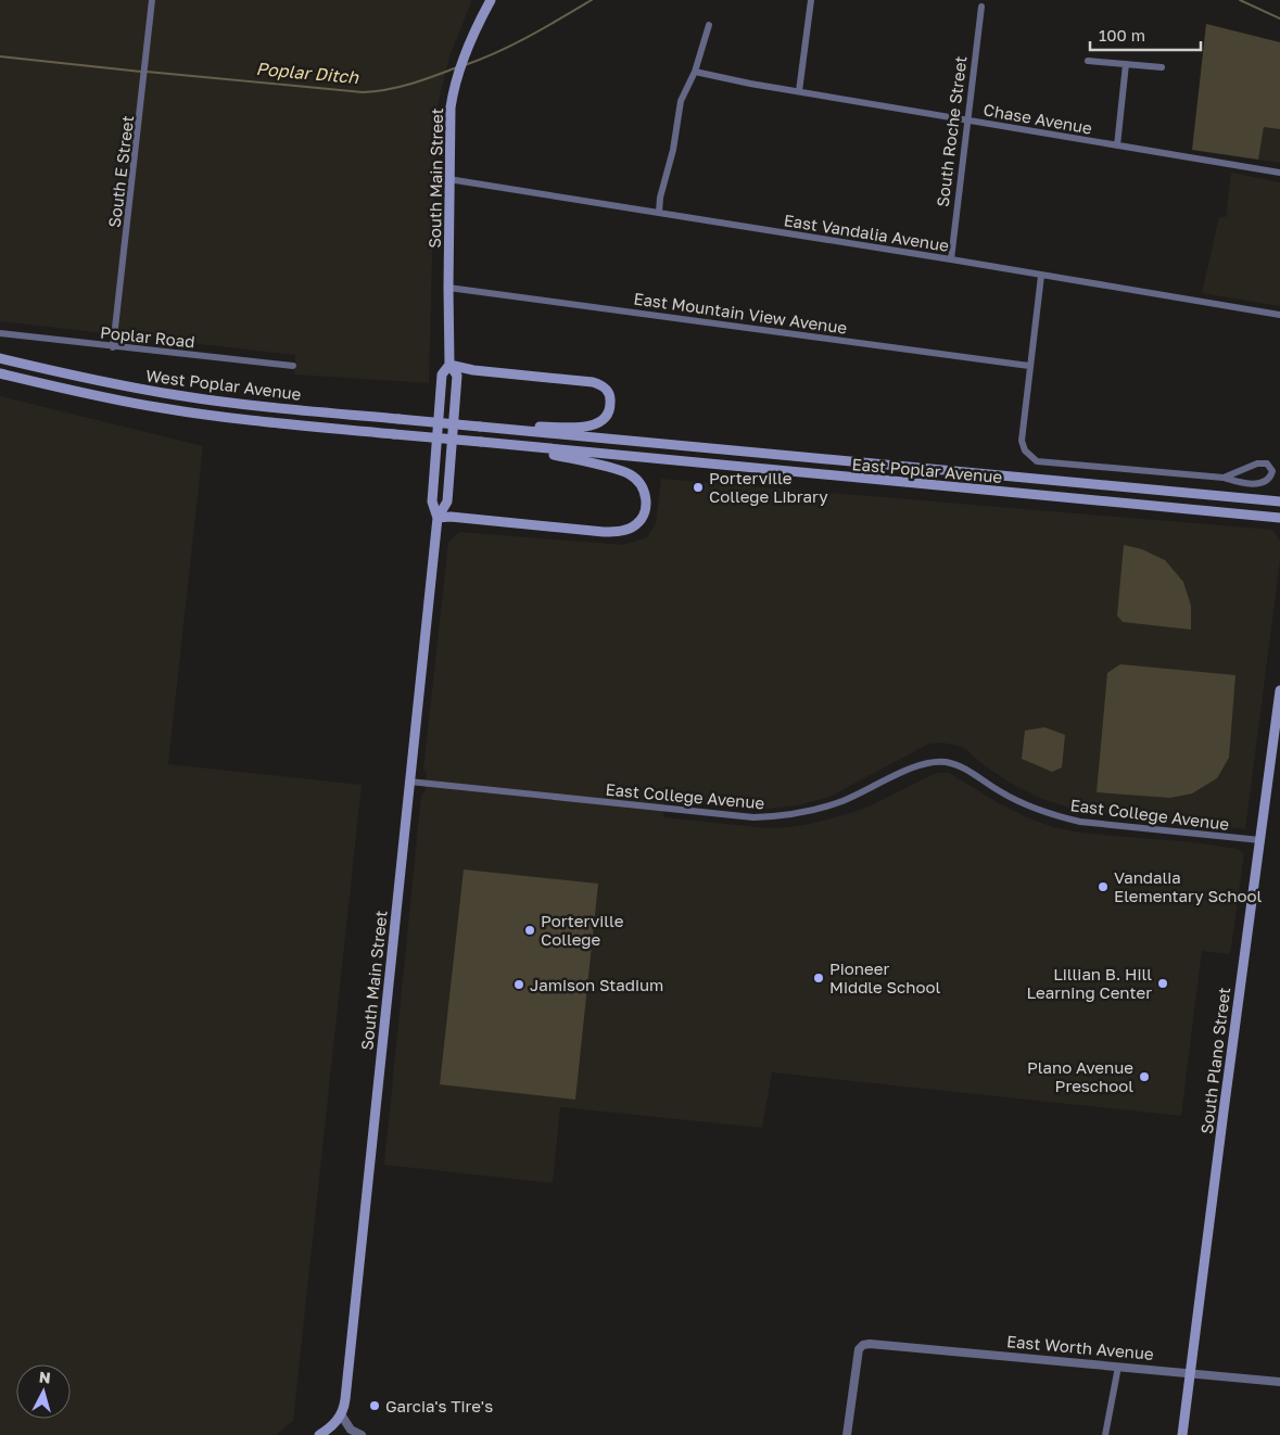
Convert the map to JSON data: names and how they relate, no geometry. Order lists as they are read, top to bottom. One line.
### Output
{"streets":{"main road":["South Main Street","West Poplar Avenue","East Poplar Avenue","South Plano Street"],"street":["Chase Avenue","South Roche Street","South E Street","East Vandalia Avenue","East Mountain View Avenue","Poplar Road","East College Avenue","East Worth Avenue"]},"crossings":[["Chase Avenue","South Roche Street"],["South Roche Street","East Vandalia Avenue"],["South E Street","Poplar Road"],["South Main Street","East Vandalia Avenue"],["South Main Street","East Mountain View Avenue"],["South Main Street","East College Avenue"],["West Poplar Avenue","East Poplar Avenue"],["East College Avenue","South Plano Street"],["South Plano Street","East Worth Avenue"]],"water":["Poplar Ditch"],"places":["Porterville College Library","Vandalia Elementary School","Porterville College","Pioneer Middle School","Lillian B. Hill Learning Center","Jamison Stadium","Plano Avenue Preschool","Garcia's Tire's"],"scale_bar":"100 m","north":"top"}
